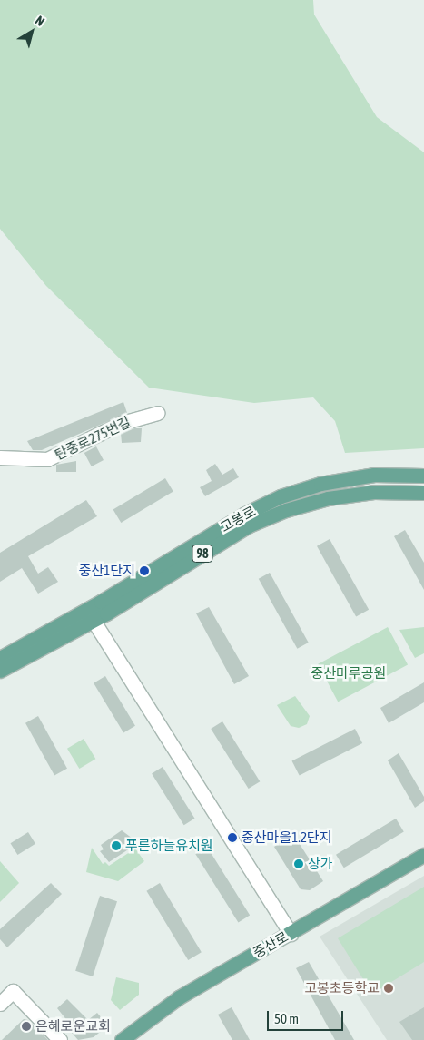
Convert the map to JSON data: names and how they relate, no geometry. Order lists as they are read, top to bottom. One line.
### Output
{"streets":{"main road":["고봉로","98","중산로"],"street":["탄중로275번길"]},"parks":["중산마루공원"],"places":["중산1단지","중산마을1.2단지","푸른하늘유치원","상가","고봉초등학교","은혜로운교회"],"scale_bar":"50 m","north":"top right"}
